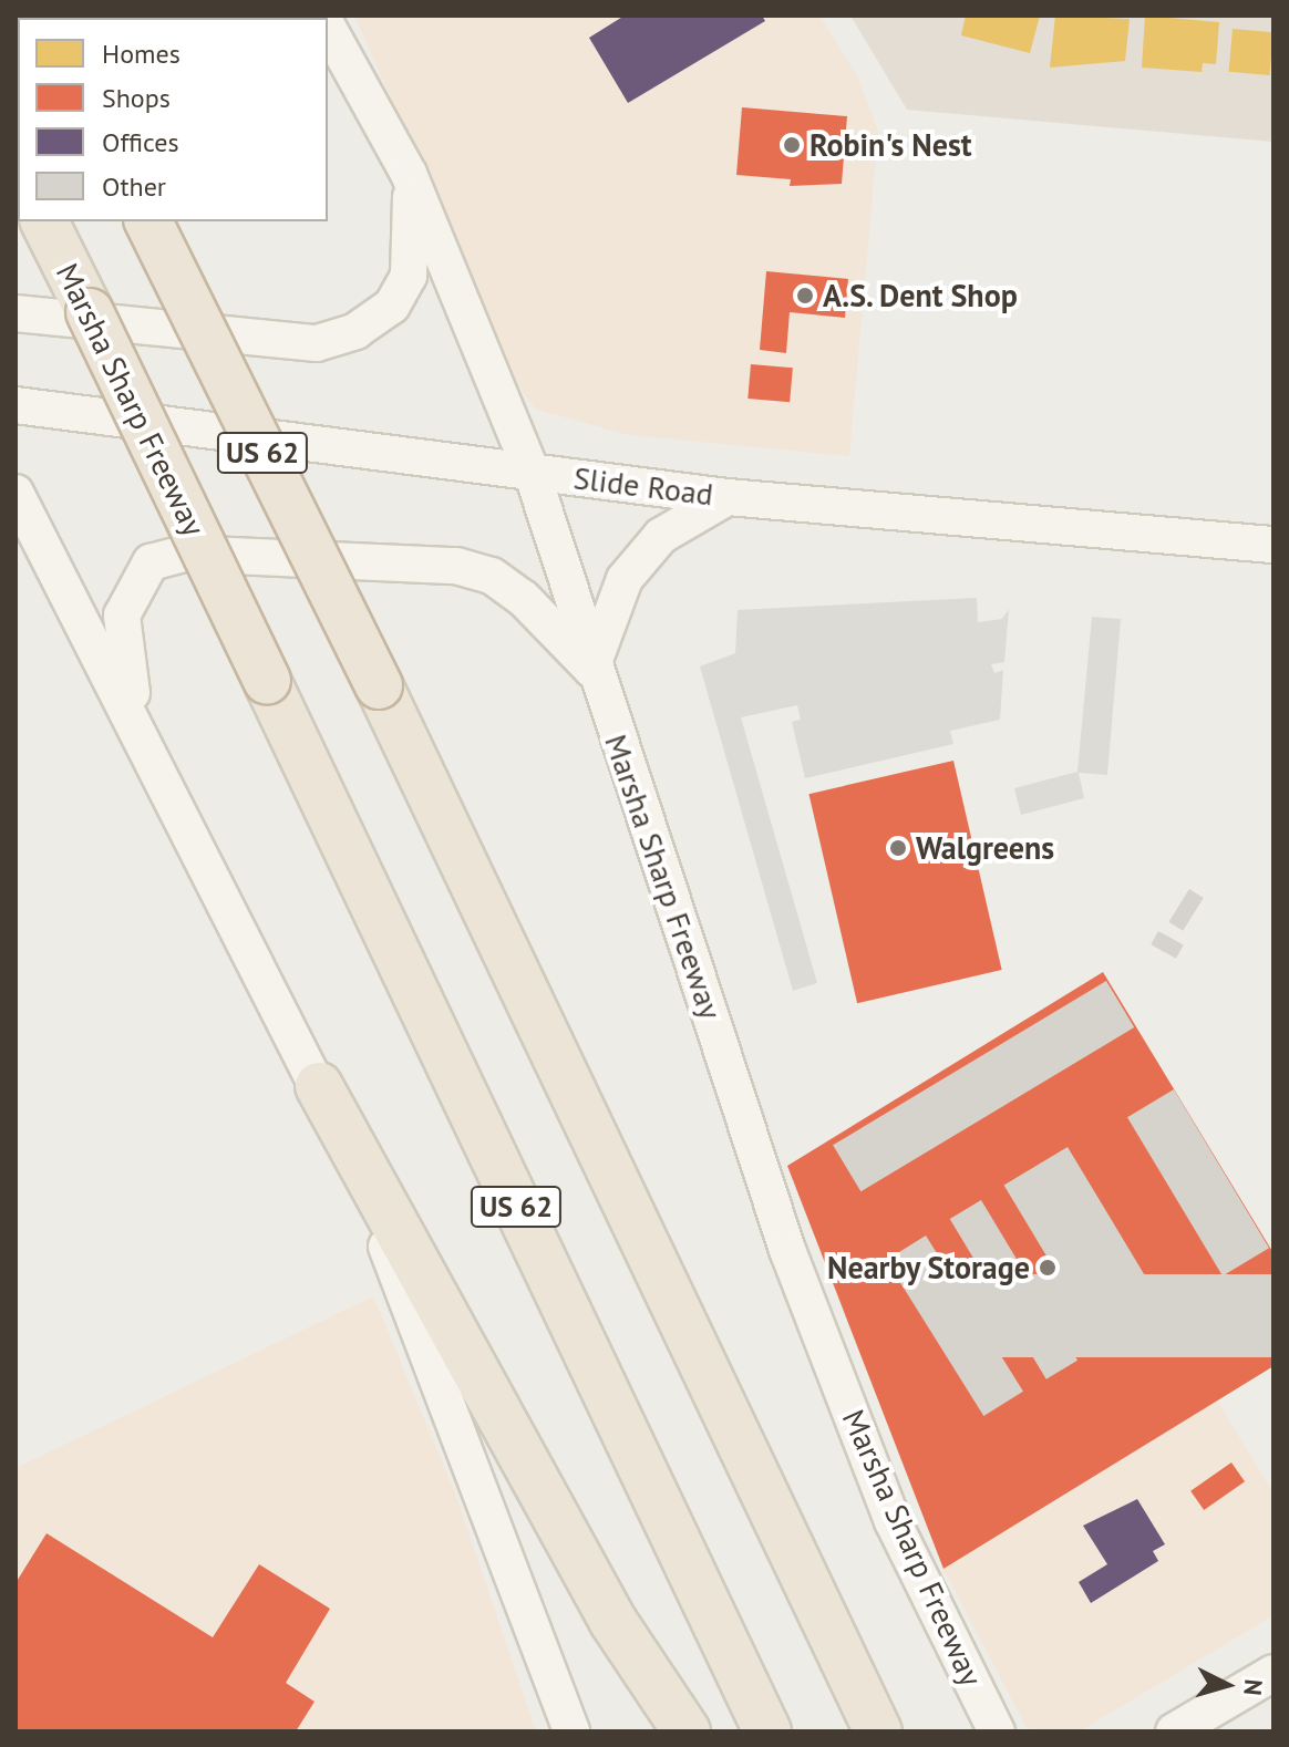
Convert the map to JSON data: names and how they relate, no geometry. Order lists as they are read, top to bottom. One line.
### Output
{"streets":{"highway":["Marsha Sharp Freeway","US 62"],"main road":["Slide Road"]},"crossings":[["Marsha Sharp Freeway","Slide Road"]],"places":["Robin's Nest","A.S. Dent Shop","Walgreens","Nearby Storage"],"legend":["Homes","Shops","Offices","Other"],"north":"right"}
